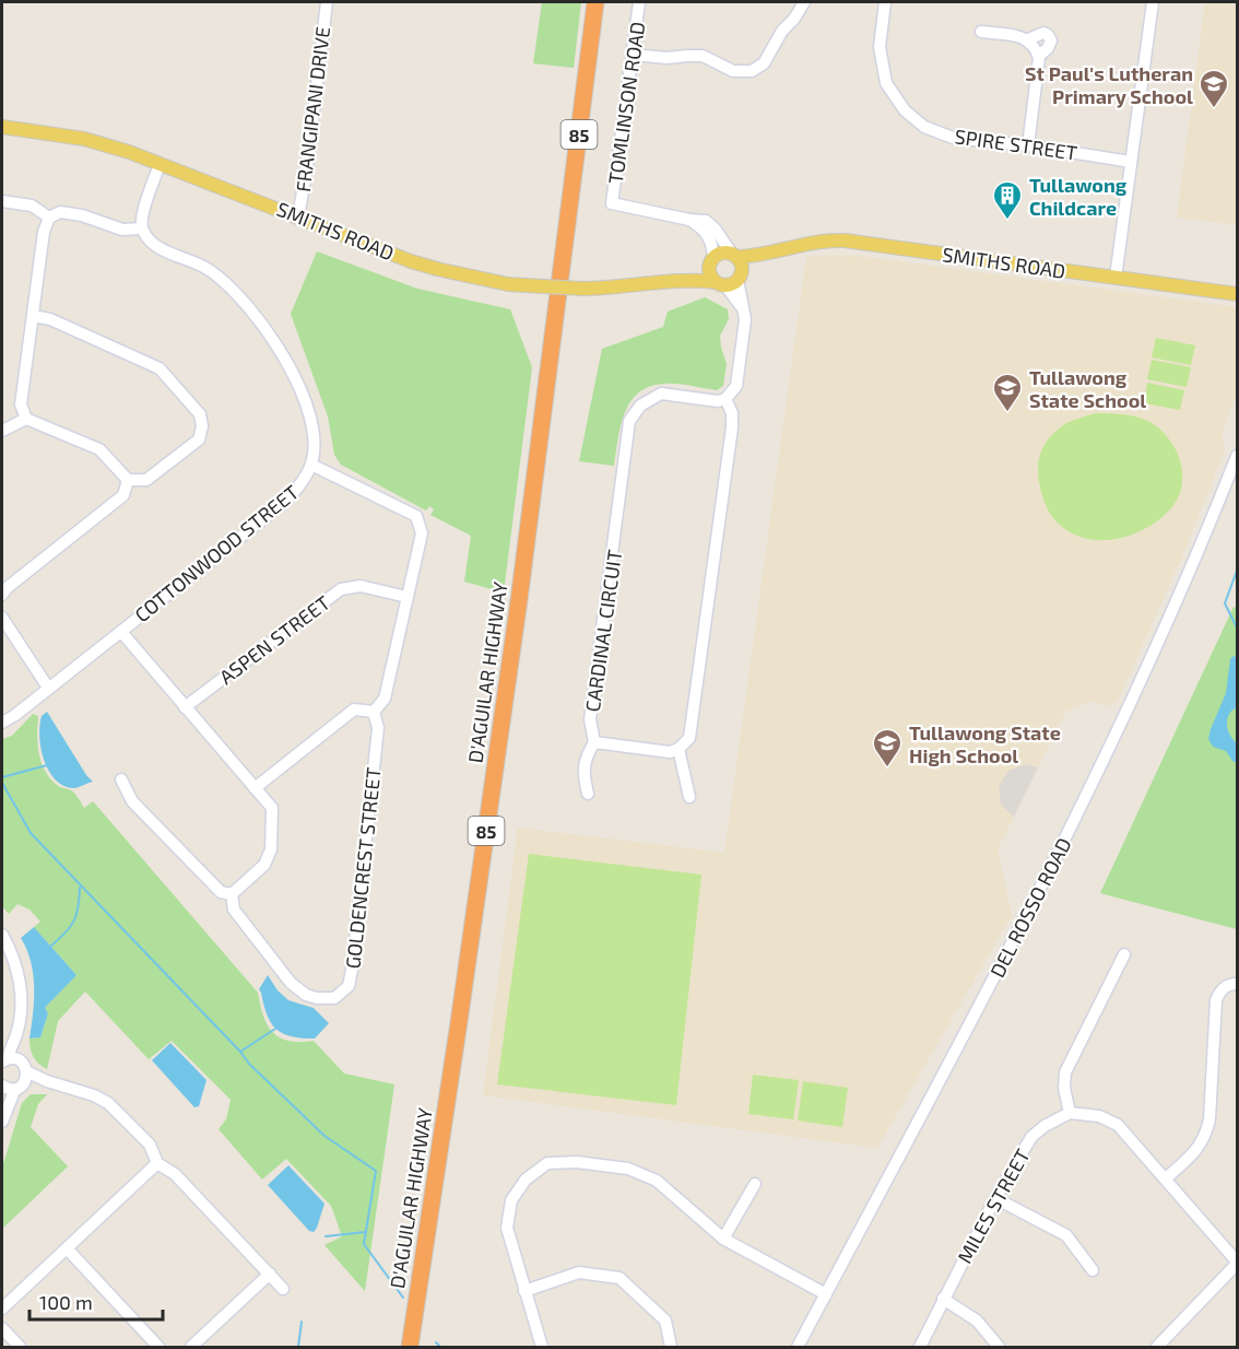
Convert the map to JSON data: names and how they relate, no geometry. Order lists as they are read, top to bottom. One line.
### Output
{"streets":{"highway":["85","D'AGUILAR HIGHWAY"],"main road":["SMITHS ROAD"],"street":["TOMLINSON ROAD","FRANGIPANI DRIVE","SPIRE STREET","COTTONWOOD STREET","CARDINAL CIRCUIT","ASPEN STREET","GOLDENCREST STREET","DEL ROSSO ROAD","MILES STREET"]},"crossings":[["TOMLINSON ROAD","SMITHS ROAD"],["FRANGIPANI DRIVE","SMITHS ROAD"]],"places":{"school or university":["St Paul's Lutheran Primary School","Tullawong State School","Tullawong State High School"],"building":["Tullawong Childcare"]},"scale_bar":"100 m"}
